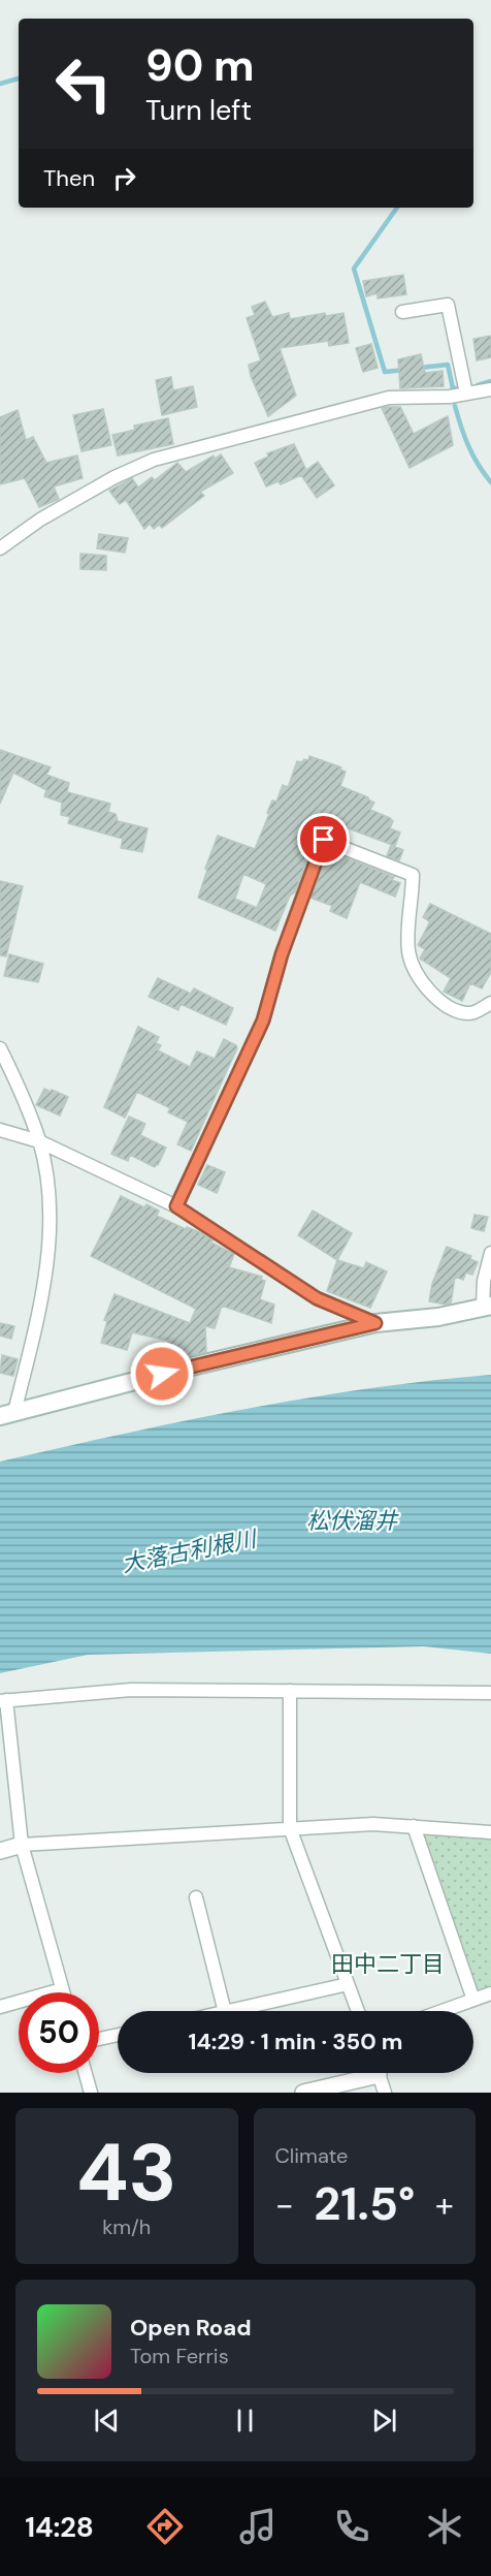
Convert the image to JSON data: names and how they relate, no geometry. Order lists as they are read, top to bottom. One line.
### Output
{"districts":["田中二丁目"],"water":["松伏溜井","大落古利根川"],"page":{"turn":["90 m","Turn left"],"then":"Then","limit":"50","trip":"14:29 · 1 min · 350 m","tile":[["43","km/h"],"Climate"],"heat":["−","21.5°","+"],"song":["Open Road","Tom Ferris"],"tabs":"14:28"}}
